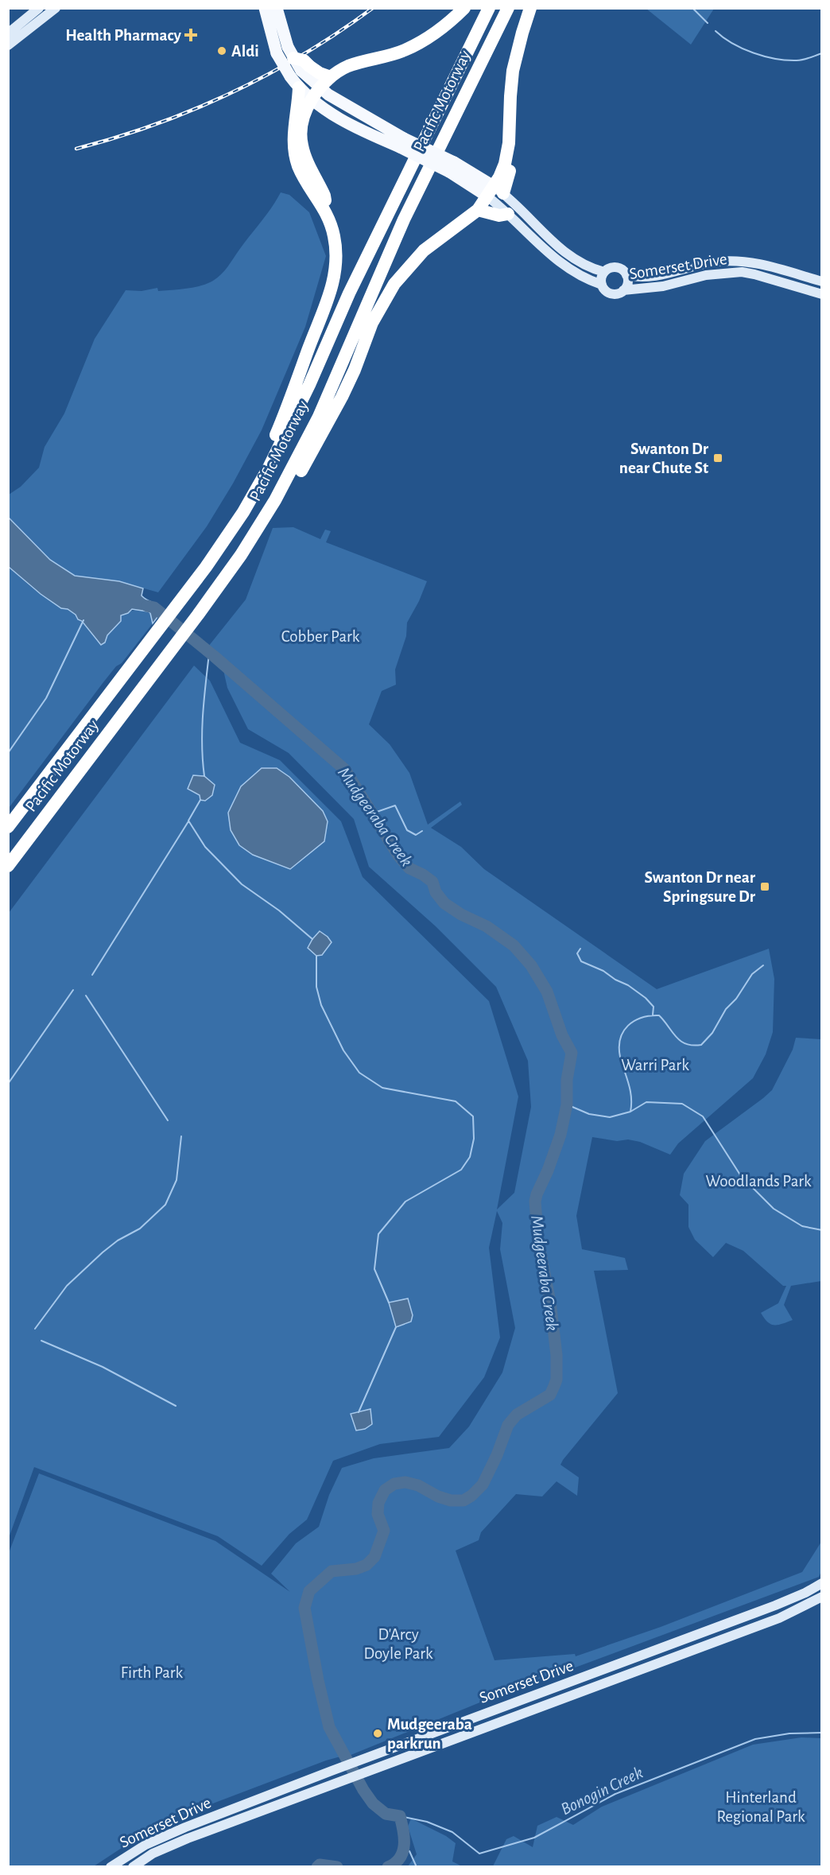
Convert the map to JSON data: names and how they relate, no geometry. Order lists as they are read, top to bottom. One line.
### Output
{"streets":{"highway":["Pacific Motorway"],"main road":["Somerset Drive"]},"water":["Mudgeeraba Creek","Bonogin Creek"],"parks":["Cobber Park","Warri Park","Woodlands Park","D'Arcy Doyle Park","Firth Park","Hinterland Regional Park"],"places":{"health":["Health Pharmacy"],"other":["Aldi","Mudgeeraba parkrun"],"transit":["Swanton Dr near Chute St","Swanton Dr near Springsure Dr"]}}
